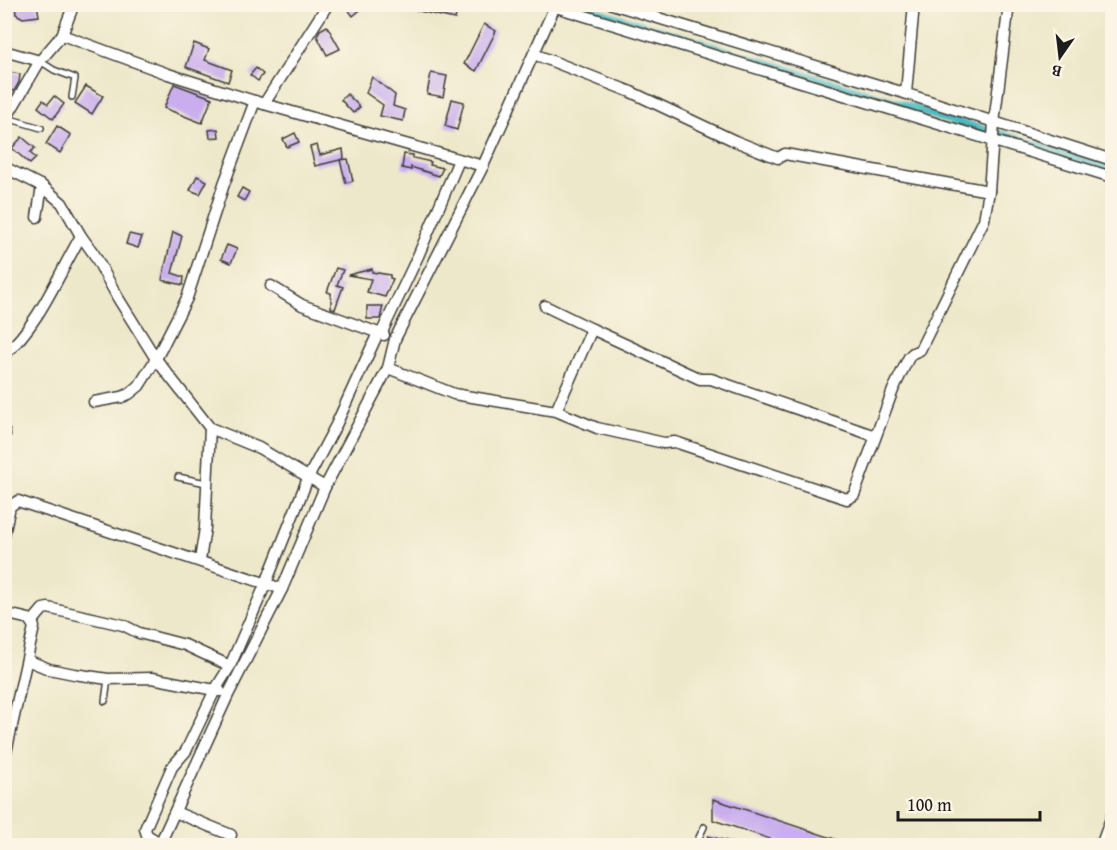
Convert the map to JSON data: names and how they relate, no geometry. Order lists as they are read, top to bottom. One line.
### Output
{"scale_bar":"100 m","north":"bottom"}
